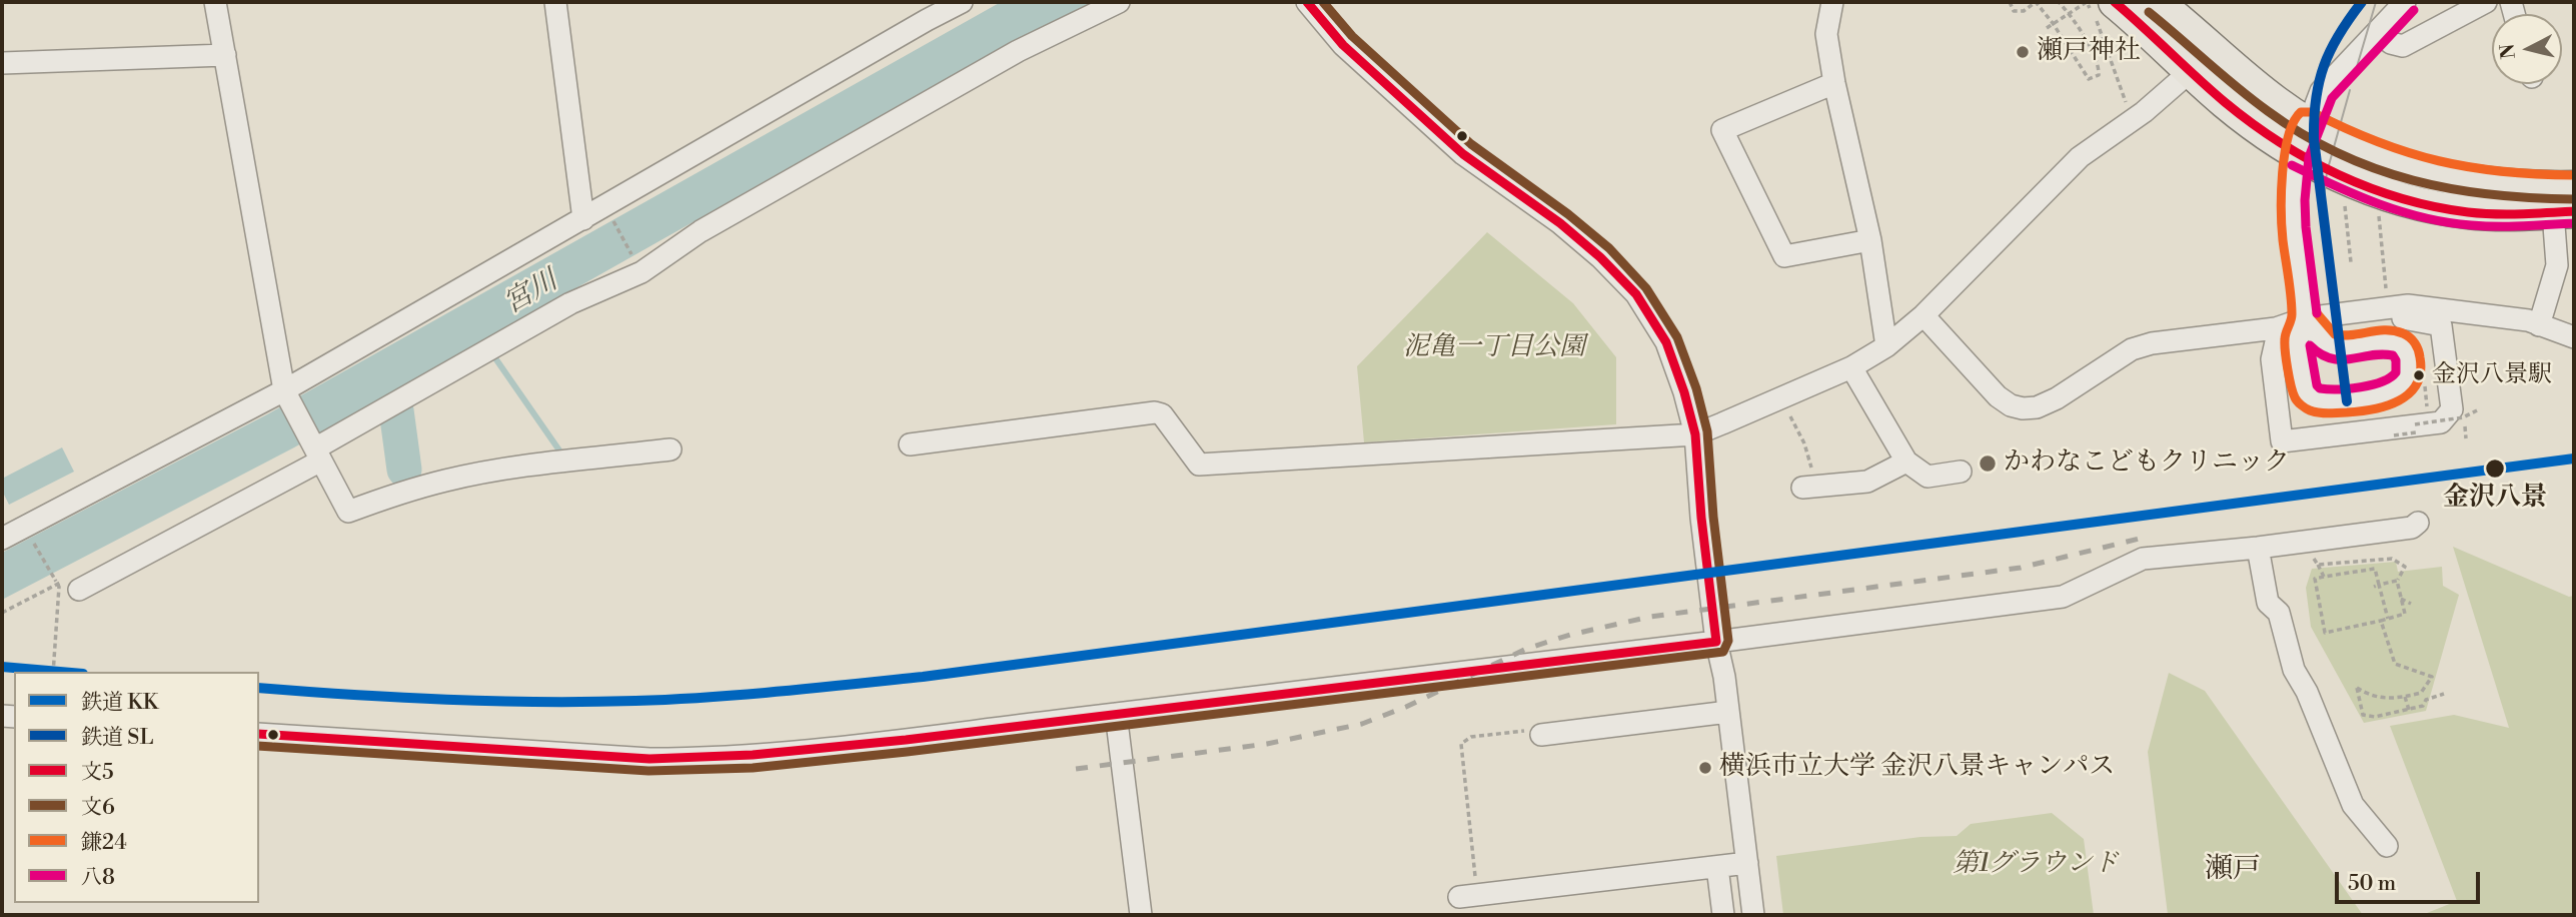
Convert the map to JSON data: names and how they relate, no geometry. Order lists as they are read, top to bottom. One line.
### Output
{"districts":["瀬戸"],"water":["宮川"],"parks":["泥亀一丁目公園","第1グラウンド"],"places":["瀬戸神社","金沢八景駅","かわなこどもクリニック","金沢八景","横浜市立大学 金沢八景キャンパス"],"lines":["rail line SL","transit line 文5","transit line 文6","transit line 八8","transit line 鎌24","rail line KK"],"legend":["鉄道 KK","鉄道 SL","文5","文6","鎌24","八8"],"scale_bar":"50 m","north":"left"}
